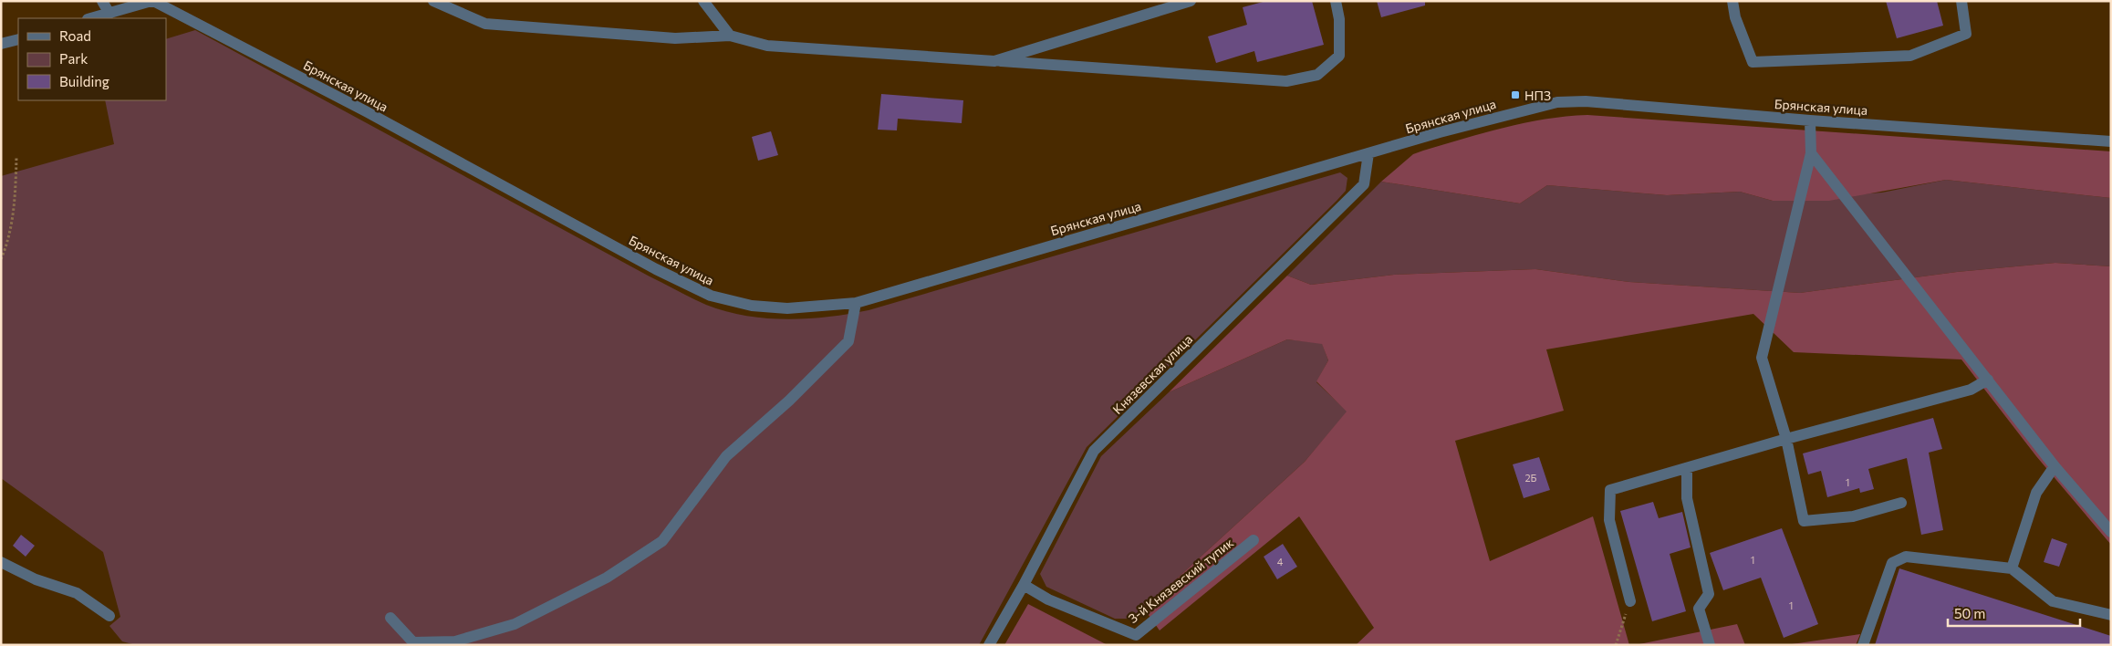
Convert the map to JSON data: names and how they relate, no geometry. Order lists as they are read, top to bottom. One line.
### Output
{"streets":{"street":["Брянская улица","Князевская улица","3-й Князевский тупик"]},"crossings":[["Брянская улица","Князевская улица"],["Князевская улица","3-й Князевский тупик"]],"places":{"transit":["НПЗ"]},"house_numbers":["2Б","1","1","4","1"],"legend":["Road","Park","Building"],"scale_bar":"50 m"}
